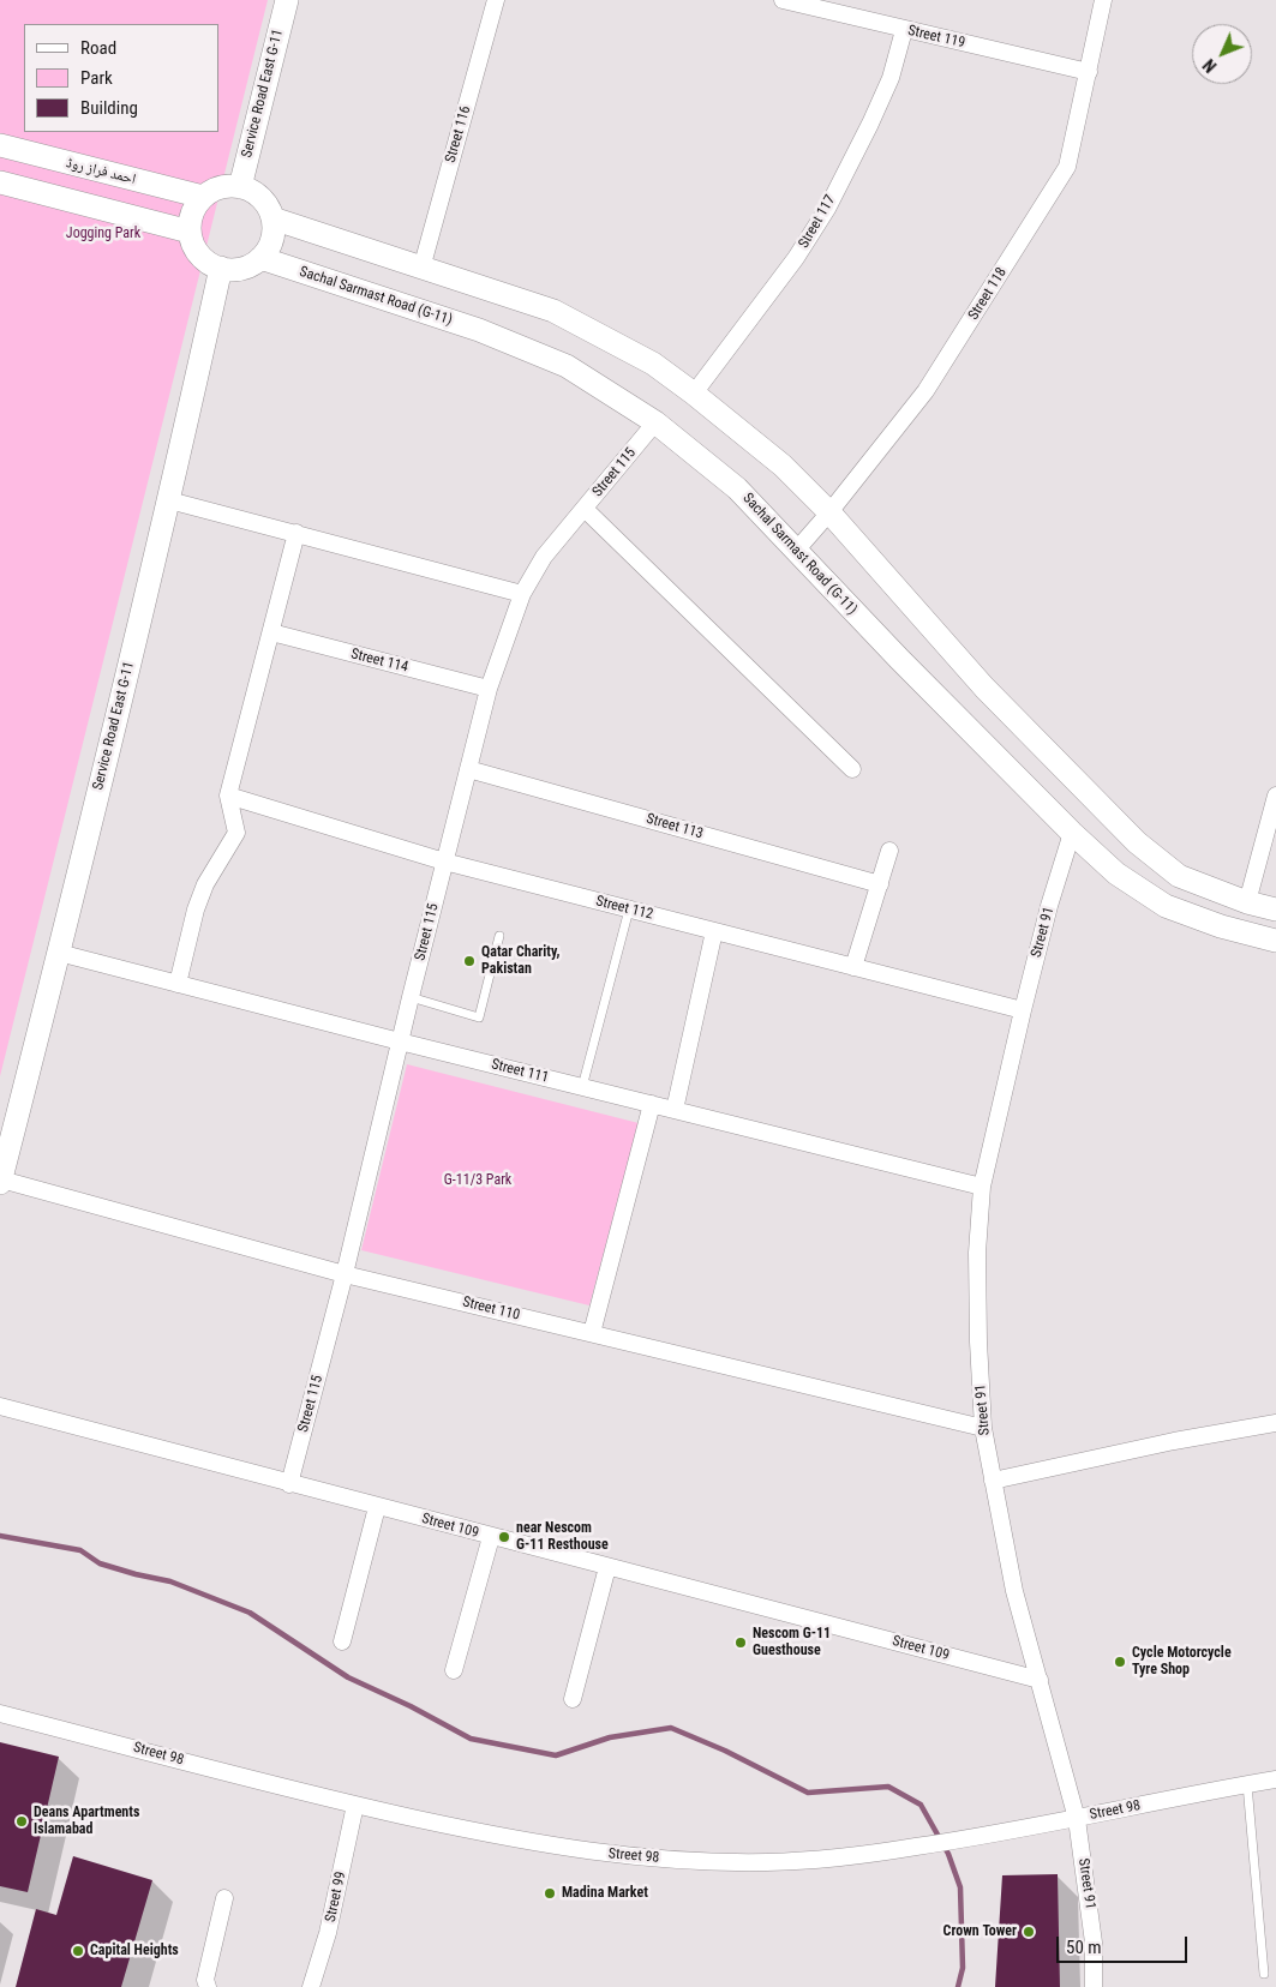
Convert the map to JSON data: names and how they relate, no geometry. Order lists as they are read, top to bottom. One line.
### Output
{"streets":{"main road":["Service Road East G-11","احمد فراز روڈ","Sachal Sarmast Road (G-11)"],"street":["Street 119","Street 116","Street 117","Street 118","Street 115","Street 114","Street 113","Street 112","Street 91","Street 111","Street 110","Street 109","Street 98","Street 99"]},"crossings":[["Street 119","Street 117"],["Street 119","Street 118"],["Service Road East G-11","احمد فراز روڈ"],["Service Road East G-11","Sachal Sarmast Road (G-11)"],["Service Road East G-11","Street 111"],["Service Road East G-11","Street 110"],["احمد فراز روڈ","Sachal Sarmast Road (G-11)"],["Street 118","Sachal Sarmast Road (G-11)"],["Sachal Sarmast Road (G-11)","Street 115"],["Sachal Sarmast Road (G-11)","Street 91"],["Street 115","Street 114"],["Street 115","Street 113"],["Street 115","Street 112"],["Street 115","Street 111"],["Street 115","Street 110"],["Street 115","Street 109"],["Street 112","Street 91"],["Street 91","Street 111"],["Street 91","Street 110"],["Street 91","Street 109"],["Street 91","Street 98"],["Street 98","Street 99"]],"parks":["Jogging Park","G-11/3 Park"],"places":["Qatar Charity, Pakistan","near Nescom G-11 Resthouse","Nescom G-11 Guesthouse","Cycle Motorcycle Tyre Shop","Deans Apartments Islamabad","Madina Market","Crown Tower","Capital Heights"],"legend":["Road","Park","Building"],"scale_bar":"50 m","north":"bottom left"}
